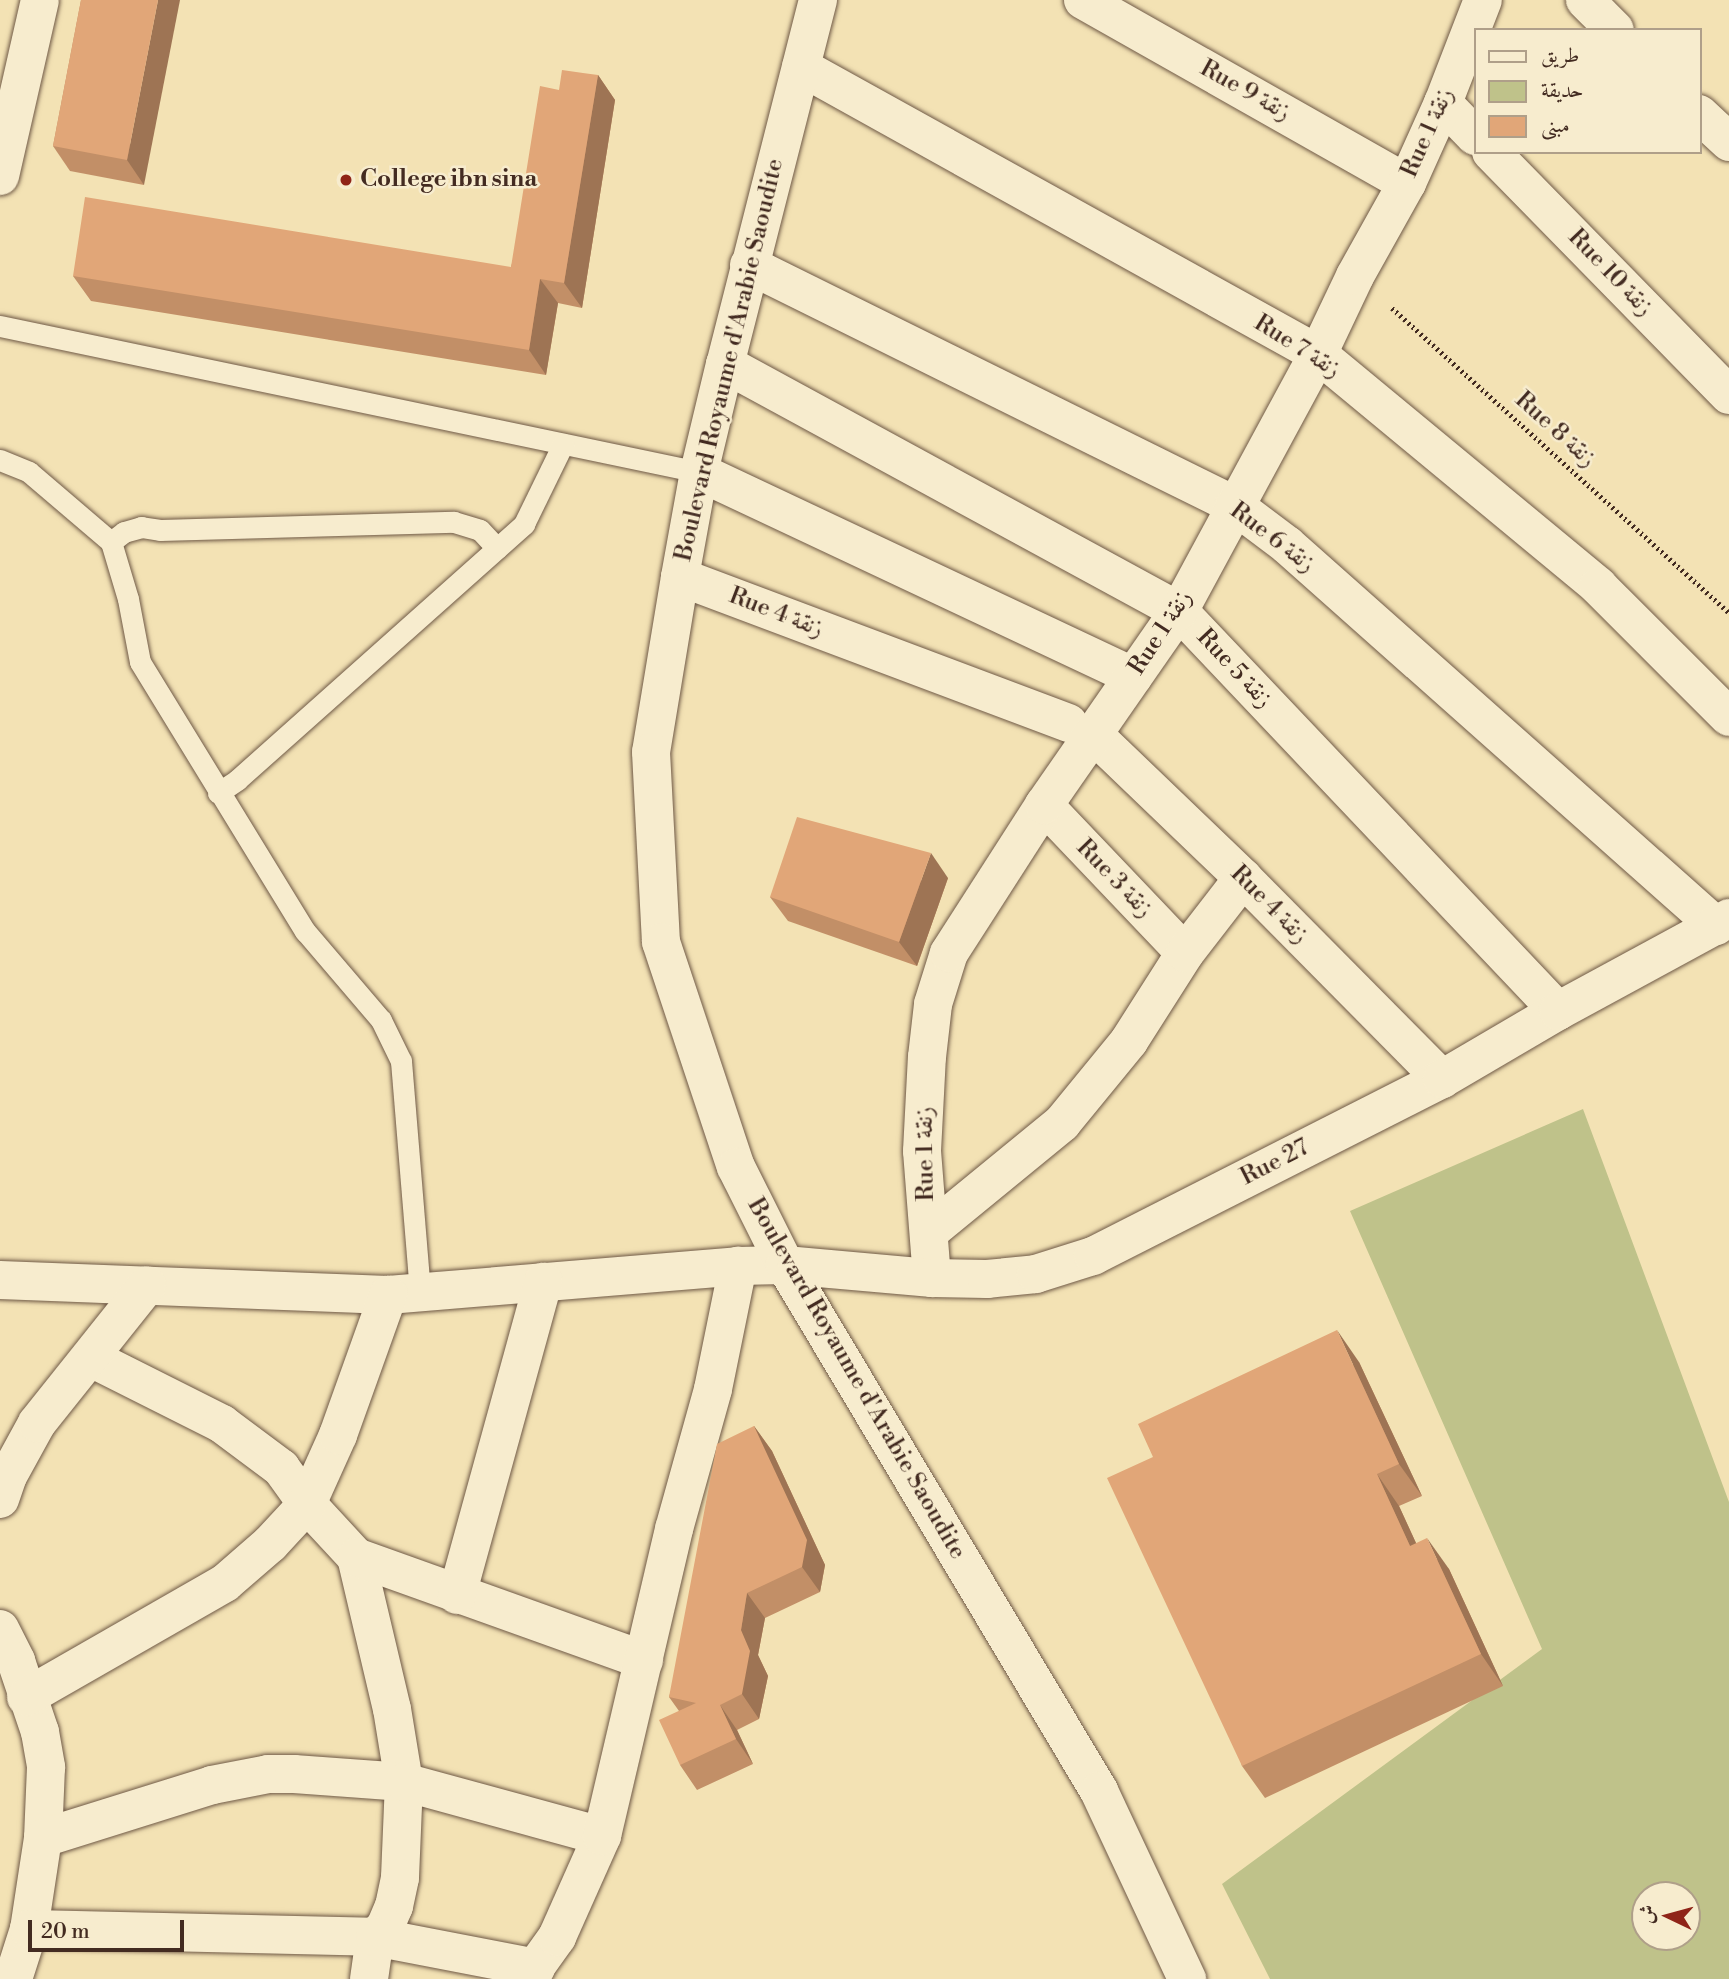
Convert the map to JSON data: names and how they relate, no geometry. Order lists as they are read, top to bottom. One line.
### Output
{"streets":{"street":["Rue 9 زنقة","Rue 1 زنقة","Rue 10 زنقة","Rue 7 زنقة","Boulevard Royaume d'Arabie Saoudite","Rue 6 زنقة","Rue 4 زنقة","Rue 5 زنقة","Rue 3 زنقة","Rue 27"],"path":["Rue 8 زنقة"]},"crossings":[["Rue 9 زنقة","Rue 1 زنقة"],["Rue 1 زنقة","Rue 7 زنقة"],["Rue 1 زنقة","Rue 8 زنقة"],["Rue 1 زنقة","Rue 6 زنقة"],["Rue 1 زنقة","Rue 4 زنقة"],["Rue 1 زنقة","Rue 5 زنقة"],["Rue 1 زنقة","Rue 3 زنقة"],["Rue 1 زنقة","Rue 27"],["Rue 7 زنقة","Boulevard Royaume d'Arabie Saoudite"],["Boulevard Royaume d'Arabie Saoudite","Rue 6 زنقة"],["Boulevard Royaume d'Arabie Saoudite","Rue 4 زنقة"],["Boulevard Royaume d'Arabie Saoudite","Rue 5 زنقة"],["Boulevard Royaume d'Arabie Saoudite","Rue 27"],["Rue 6 زنقة","Rue 27"],["Rue 4 زنقة","Rue 27"],["Rue 5 زنقة","Rue 27"]],"places":["College ibn sina"],"legend":["طريق","حديقة","مبنى"],"scale_bar":"20 m","north":"left"}
